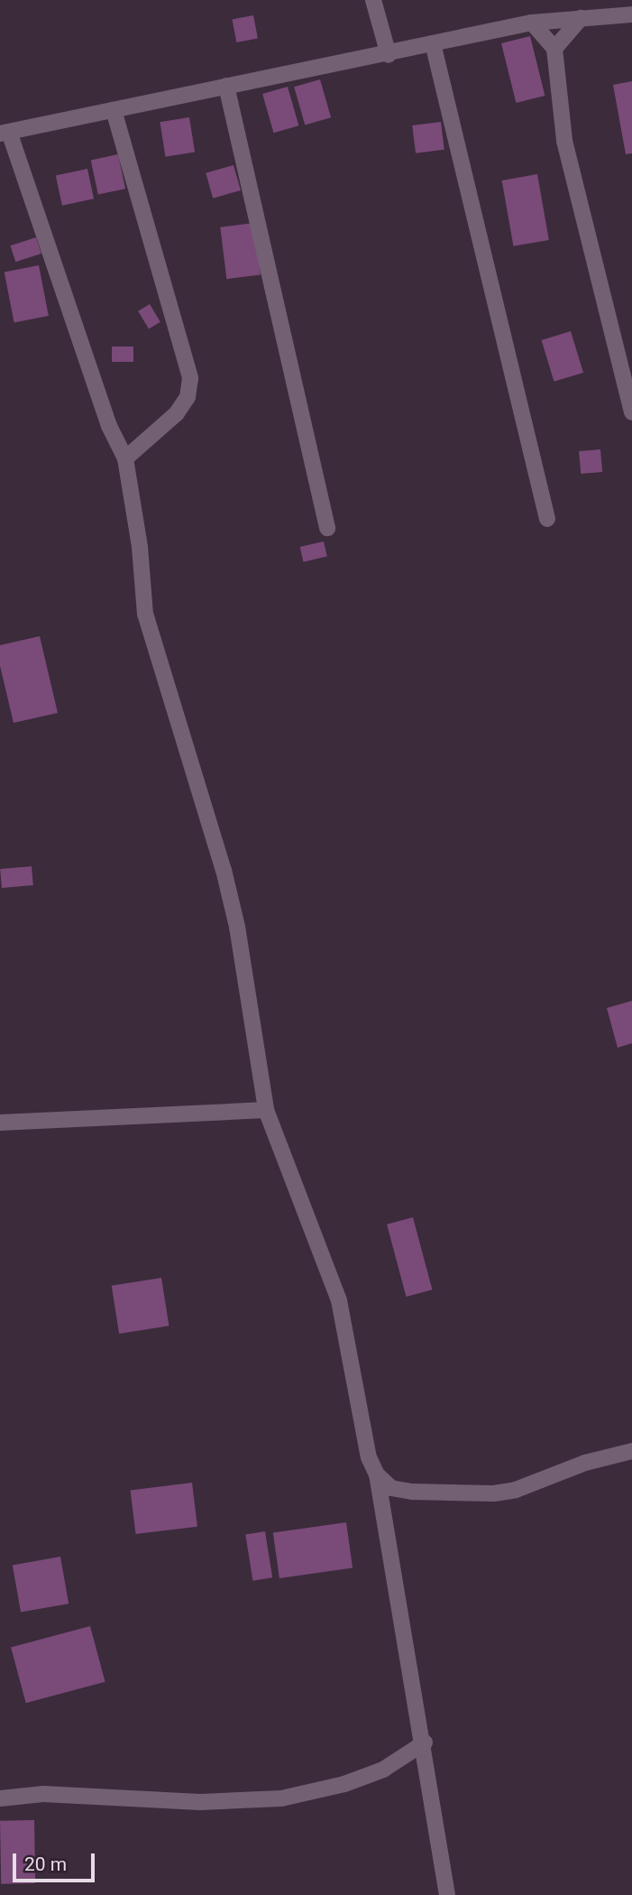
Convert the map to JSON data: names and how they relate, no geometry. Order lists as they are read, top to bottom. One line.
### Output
{"scale_bar":"20 m"}
